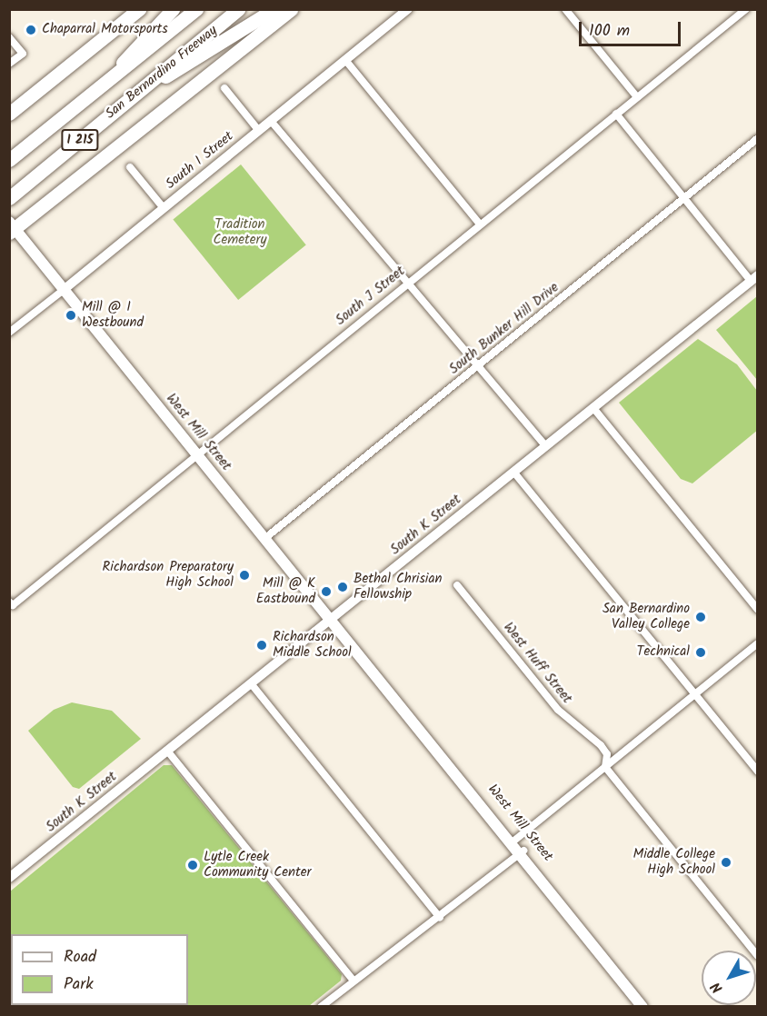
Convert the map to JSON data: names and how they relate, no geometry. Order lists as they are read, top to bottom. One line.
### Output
{"streets":{"highway":["San Bernardino Freeway","I 215"],"main road":["West Mill Street"],"street":["South I Street","South J Street","South Bunker Hill Drive","South K Street","West Huff Street"]},"crossings":[["South I Street","West Mill Street"],["South J Street","West Mill Street"],["South Bunker Hill Drive","West Mill Street"],["West Mill Street","South K Street"]],"parks":["Tradition Cemetery"],"places":["Chaparral Motorsports","Mill @ I Westbound","Richardson Preparatory High School","Bethal Chrisian Fellowship","Mill @ K Eastbound","San Bernardino Valley College","Richardson Middle School","Technical","Middle College High School","Lytle Creek Community Center"],"legend":["Road","Park"],"scale_bar":"100 m","north":"bottom left"}
